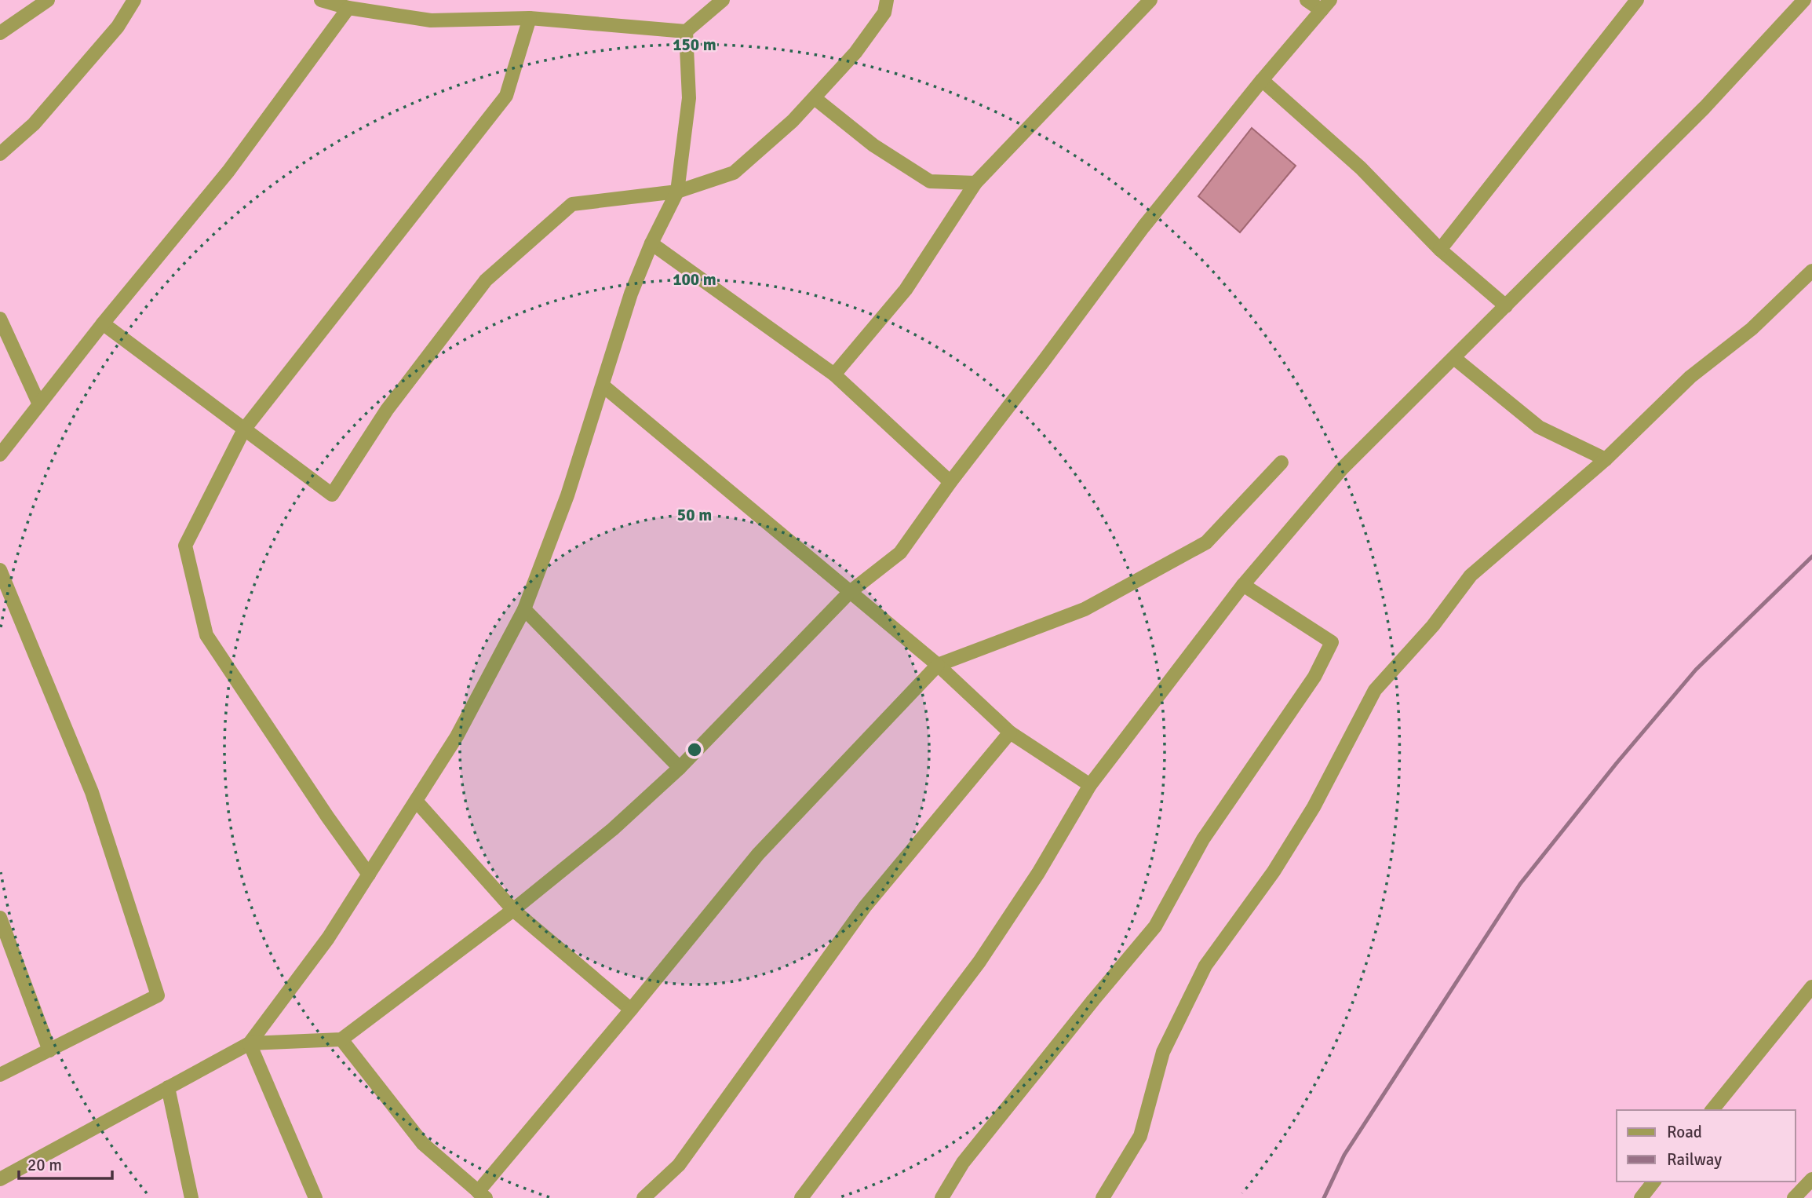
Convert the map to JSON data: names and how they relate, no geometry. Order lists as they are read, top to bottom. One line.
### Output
{"legend":["Road","Railway"],"scale_bar":"20 m","rings":["150 m","100 m","50 m"]}
